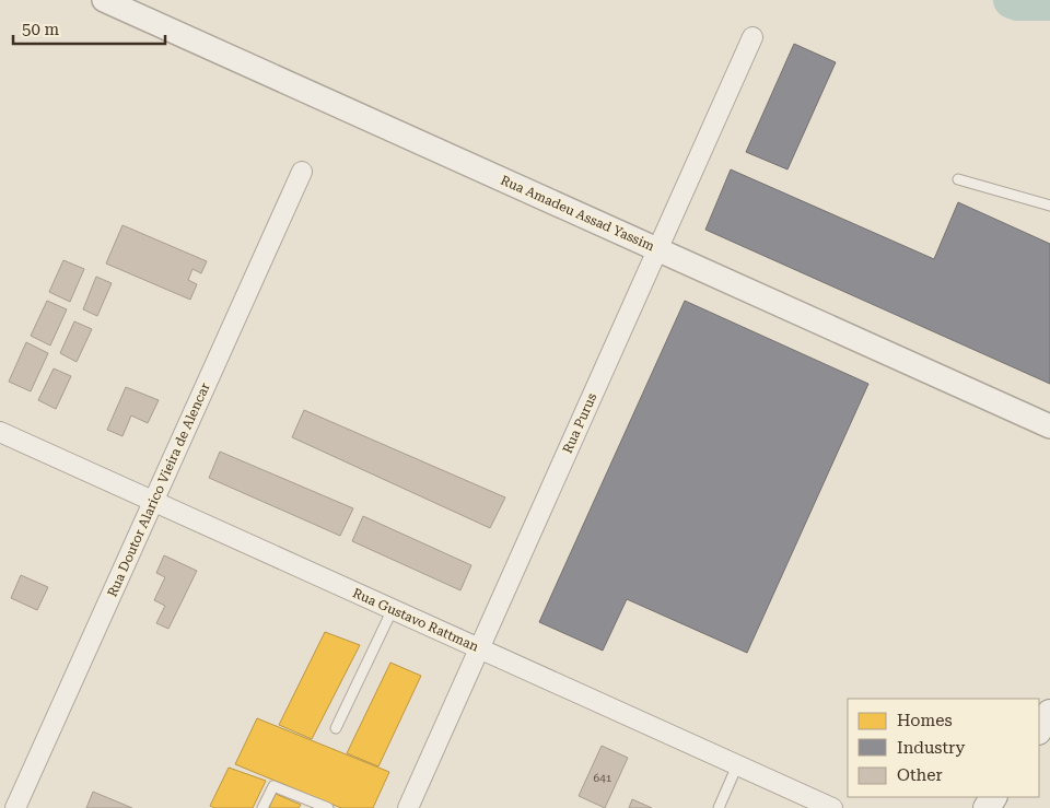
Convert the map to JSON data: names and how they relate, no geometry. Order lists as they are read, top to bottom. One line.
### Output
{"streets":{"street":["Rua Amadeu Assad Yassim","Rua Purus","Rua Doutor Alarico Vieira de Alencar","Rua Gustavo Rattman"]},"crossings":[["Rua Amadeu Assad Yassim","Rua Purus"],["Rua Purus","Rua Gustavo Rattman"],["Rua Doutor Alarico Vieira de Alencar","Rua Gustavo Rattman"]],"house_numbers":["641"],"legend":["Homes","Industry","Other"],"scale_bar":"50 m"}
